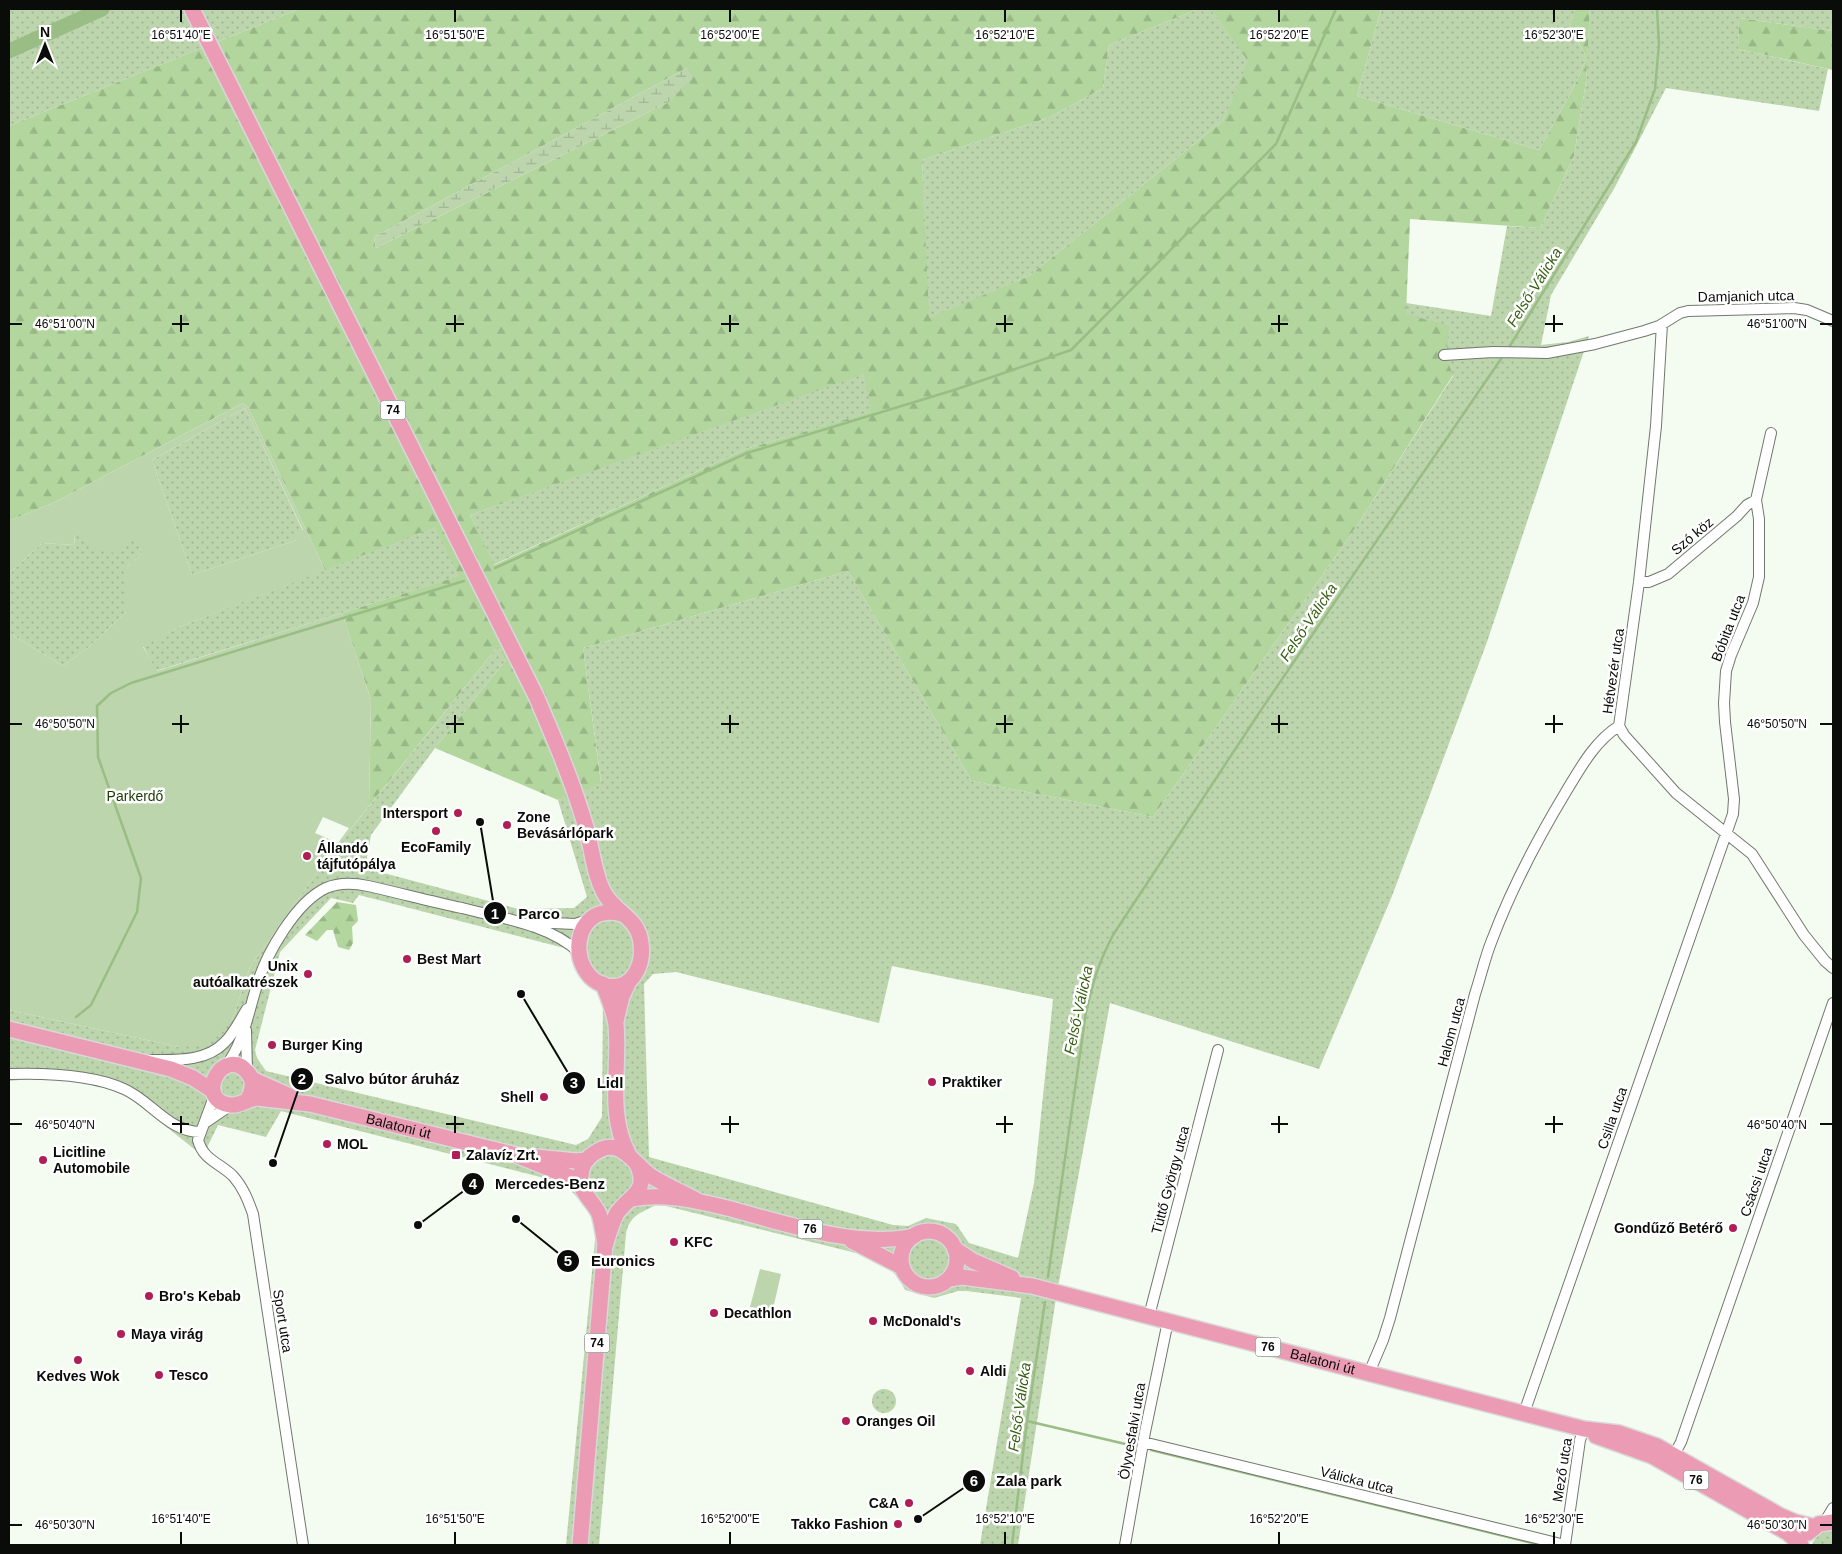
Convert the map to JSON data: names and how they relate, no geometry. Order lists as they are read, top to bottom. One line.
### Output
{"streets":{"main road":["74","Balatoni út","76"],"street":["Damjanich utca","Szó köz","Bóbita utca","Hétvezér utca","Halom utca","Csilla utca","Tüttő György utca","Csácsi utca","Sport utca","Ölyvesfalvi utca","Mező utca","Válicka utca"]},"crossings":[["Damjanich utca","Hétvezér utca"],["74","Balatoni út"],["74","76"],["Szó köz","Bóbita utca"],["Szó köz","Hétvezér utca"],["Bóbita utca","Hétvezér utca"],["Bóbita utca","Csilla utca"],["Hétvezér utca","Halom utca"],["Hétvezér utca","Csilla utca"],["Halom utca","Balatoni út"],["Csilla utca","Balatoni út"],["Balatoni út","Tüttő György utca"],["Balatoni út","Csácsi utca"],["Balatoni út","76"],["Balatoni út","Ölyvesfalvi utca"],["Balatoni út","Mező utca"],["Ölyvesfalvi utca","Válicka utca"],["Mező utca","Válicka utca"]],"water":["Felső-Válicka"],"parks":["Parkerdő"],"places":{"other":["Intersport","Parco","Zone Bevásárlópark","EcoFamily","Állandó tájfutópálya","Best Mart","Unix autóalkatrészek","Lidl","Burger King","Praktiker","Shell","MOL","Licitline Automobile","Salvo bútor áruház","Euronics","Mercedes-Benz","Gondűző Betérő","KFC","Bro's Kebab","Decathlon","McDonald's","Maya virág","Kedves Wok","Aldi","Tesco","Oranges Oil","C&A","Zala park","Takko Fashion"],"transit":["Zalavíz Zrt."]},"north":"top","coordinates":["16°51'40\"E","16°51'50\"E","16°52'00\"E","16°52'10\"E","16°52'20\"E","16°52'30\"E","46°51'00\"N","46°50'50\"N","46°50'40\"N","46°50'30\"N"]}
